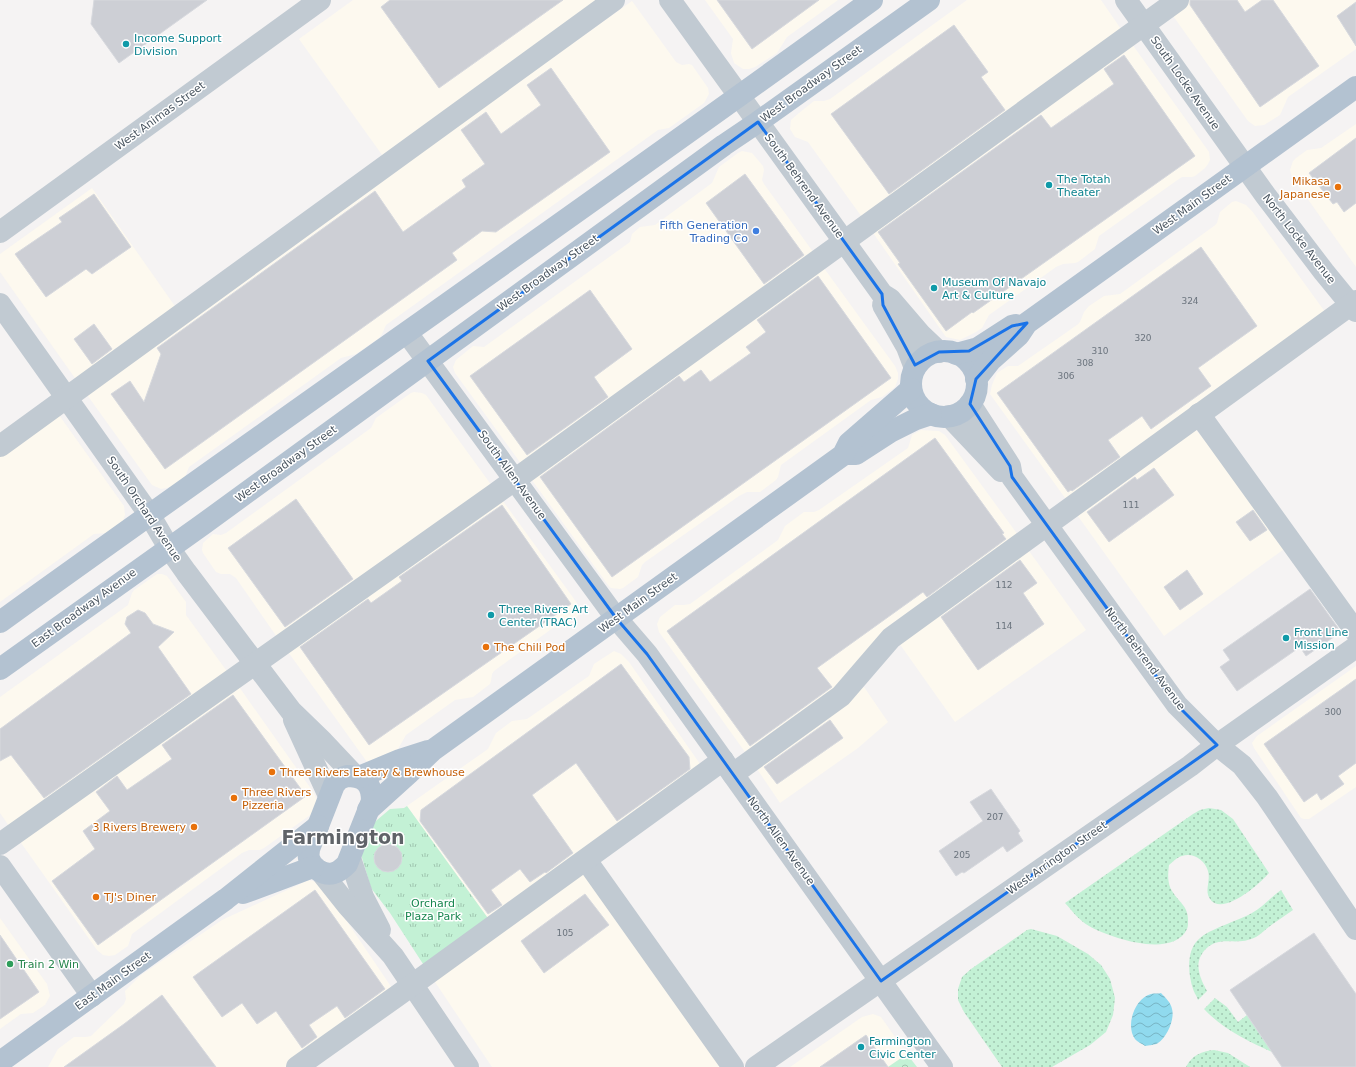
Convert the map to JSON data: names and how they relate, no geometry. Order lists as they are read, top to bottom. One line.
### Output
{"streets":{"main road":["West Broadway Street","West Main Street","East Broadway Avenue","East Main Street"],"street":["South Locke Avenue","West Animas Street","South Behrend Avenue","North Locke Avenue","South Allen Avenue","South Orchard Avenue","North Behrend Avenue","North Allen Avenue","West Arrington Street"]},"crossings":[["South Locke Avenue","West Main Street"],["South Locke Avenue","North Locke Avenue"],["West Broadway Street","South Behrend Avenue"],["West Broadway Street","South Allen Avenue"],["West Broadway Street","South Orchard Avenue"],["West Broadway Street","East Broadway Avenue"],["South Behrend Avenue","West Main Street"],["South Behrend Avenue","North Behrend Avenue"],["West Main Street","North Locke Avenue"],["West Main Street","South Allen Avenue"],["West Main Street","South Orchard Avenue"],["West Main Street","North Behrend Avenue"],["West Main Street","North Allen Avenue"],["West Main Street","East Main Street"],["South Allen Avenue","North Allen Avenue"],["South Orchard Avenue","East Broadway Avenue"],["North Behrend Avenue","West Arrington Street"],["North Allen Avenue","West Arrington Street"]],"districts":["Farmington"],"parks":["Orchard Plaza Park"],"places":["Income Support Division","The Totah Theater","Mikasa Japanese","Fifth Generation Trading Co","Museum Of Navajo Art & Culture","Three Rivers Art Center (TRAC)","Front Line Mission","The Chili Pod","Three Rivers Eatery & Brewhouse","Three Rivers Pizzeria","3 Rivers Brewery","TJ's Diner","Train 2 Win","Farmington Civic Center"],"house_numbers":["324","320","310","308","306","111","112","114","300","207","205","105"]}
